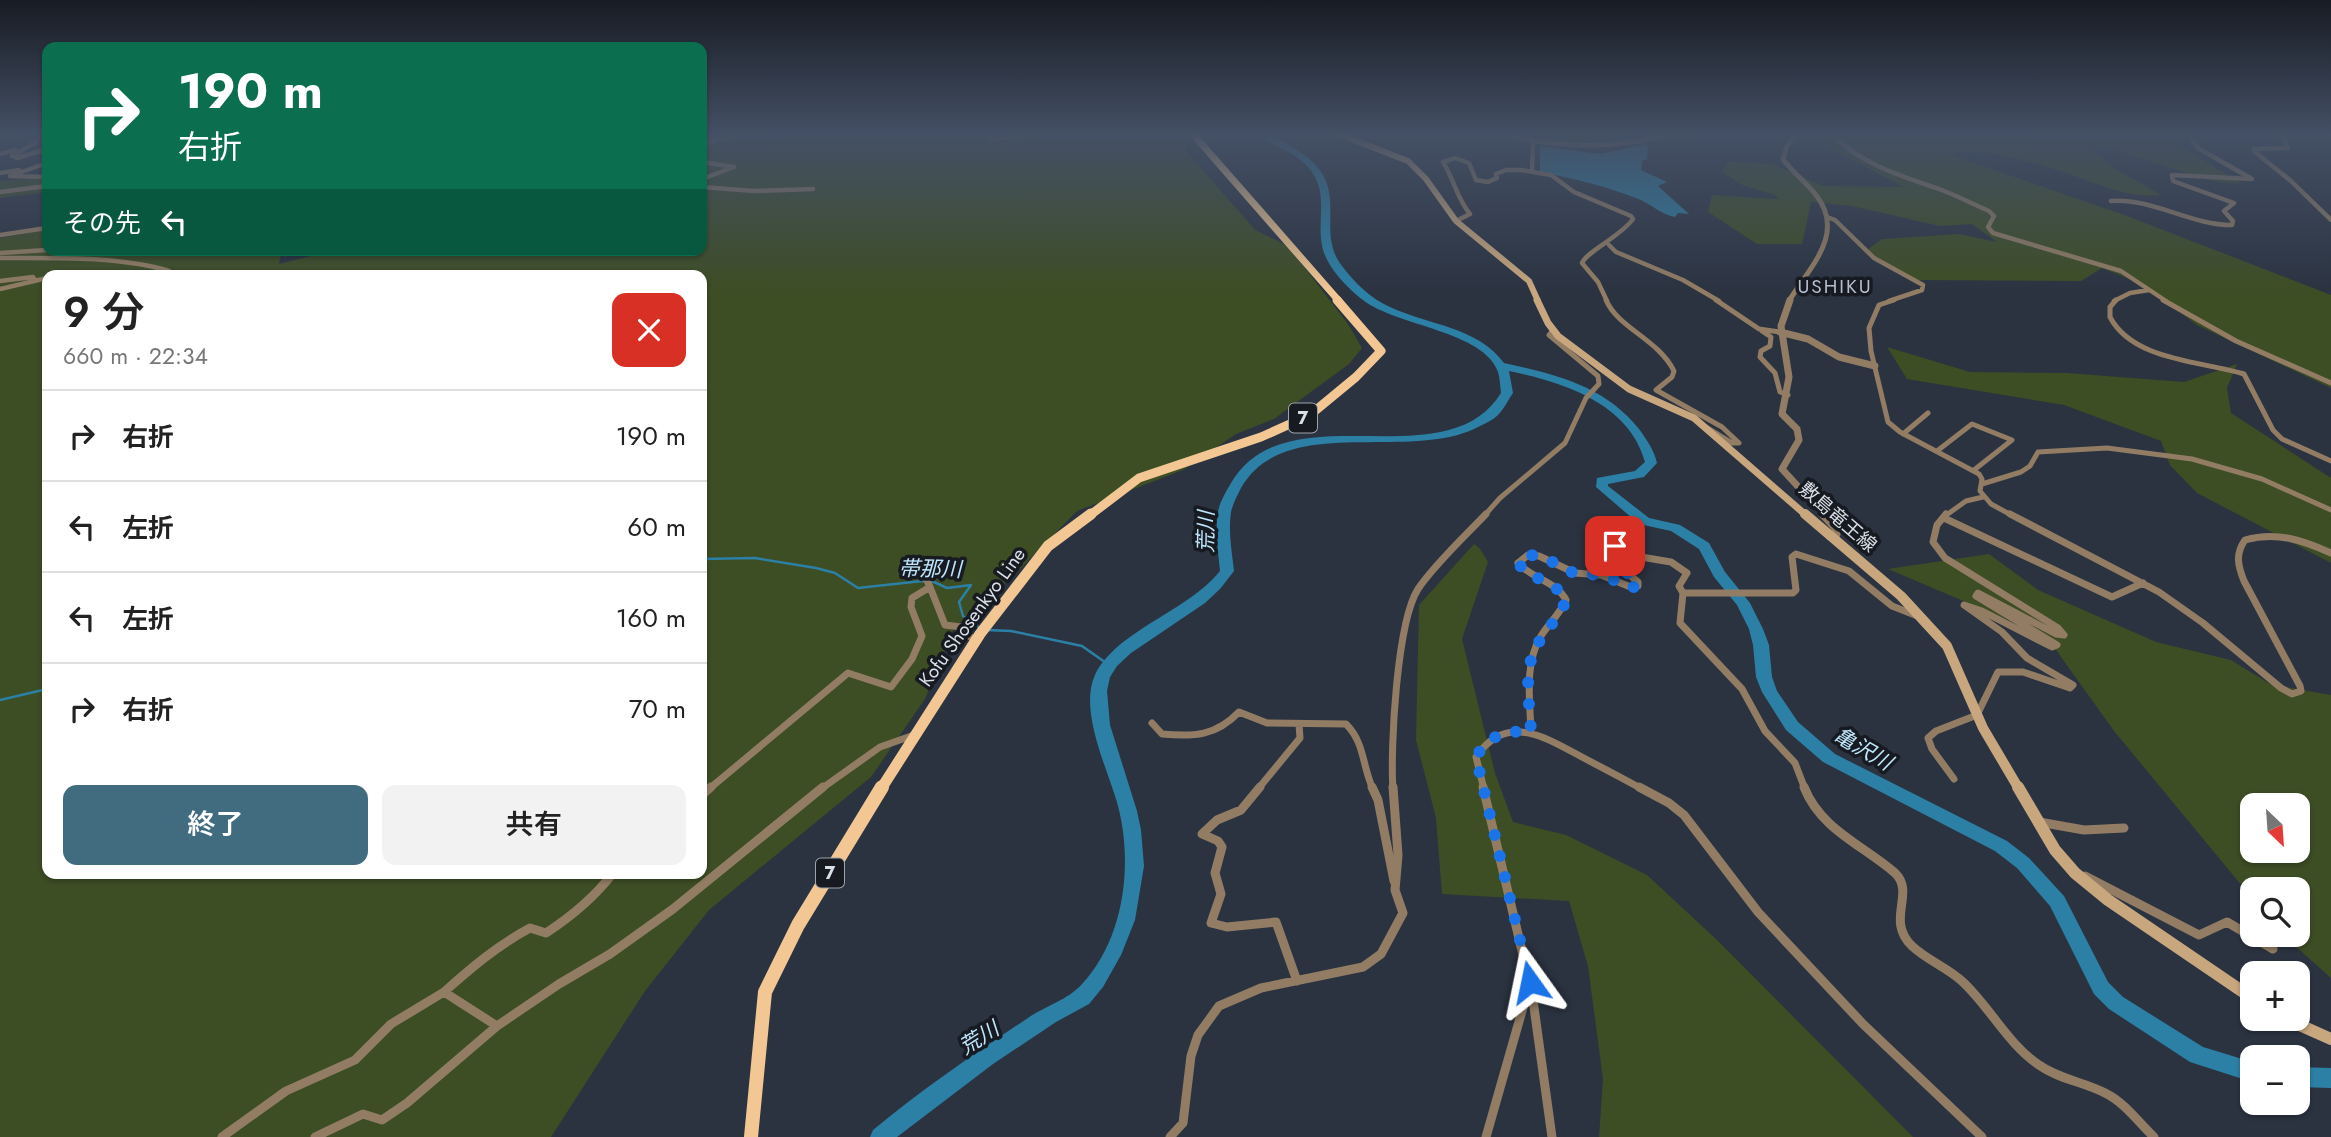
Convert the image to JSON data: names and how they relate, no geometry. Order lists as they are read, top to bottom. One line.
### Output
{"streets":{"main road":["7","敷島竜王線","Kofu Shosenkyo Line"]},"districts":["USHIKU"],"water":["荒川","帯那川","亀沢川"],"north":"bottom right","page":{"turn":["190 m","右折"],"then":"その先","heading":["9 分","660 m · 22:34"],"list":[{"name":"右折","value":"190 m"},{"name":"左折","value":"60 m"},{"name":"左折","value":"160 m"},{"name":"右折","value":"70 m"}],"buttons":["終了","共有"],"map_buttons":["+","−"]}}
